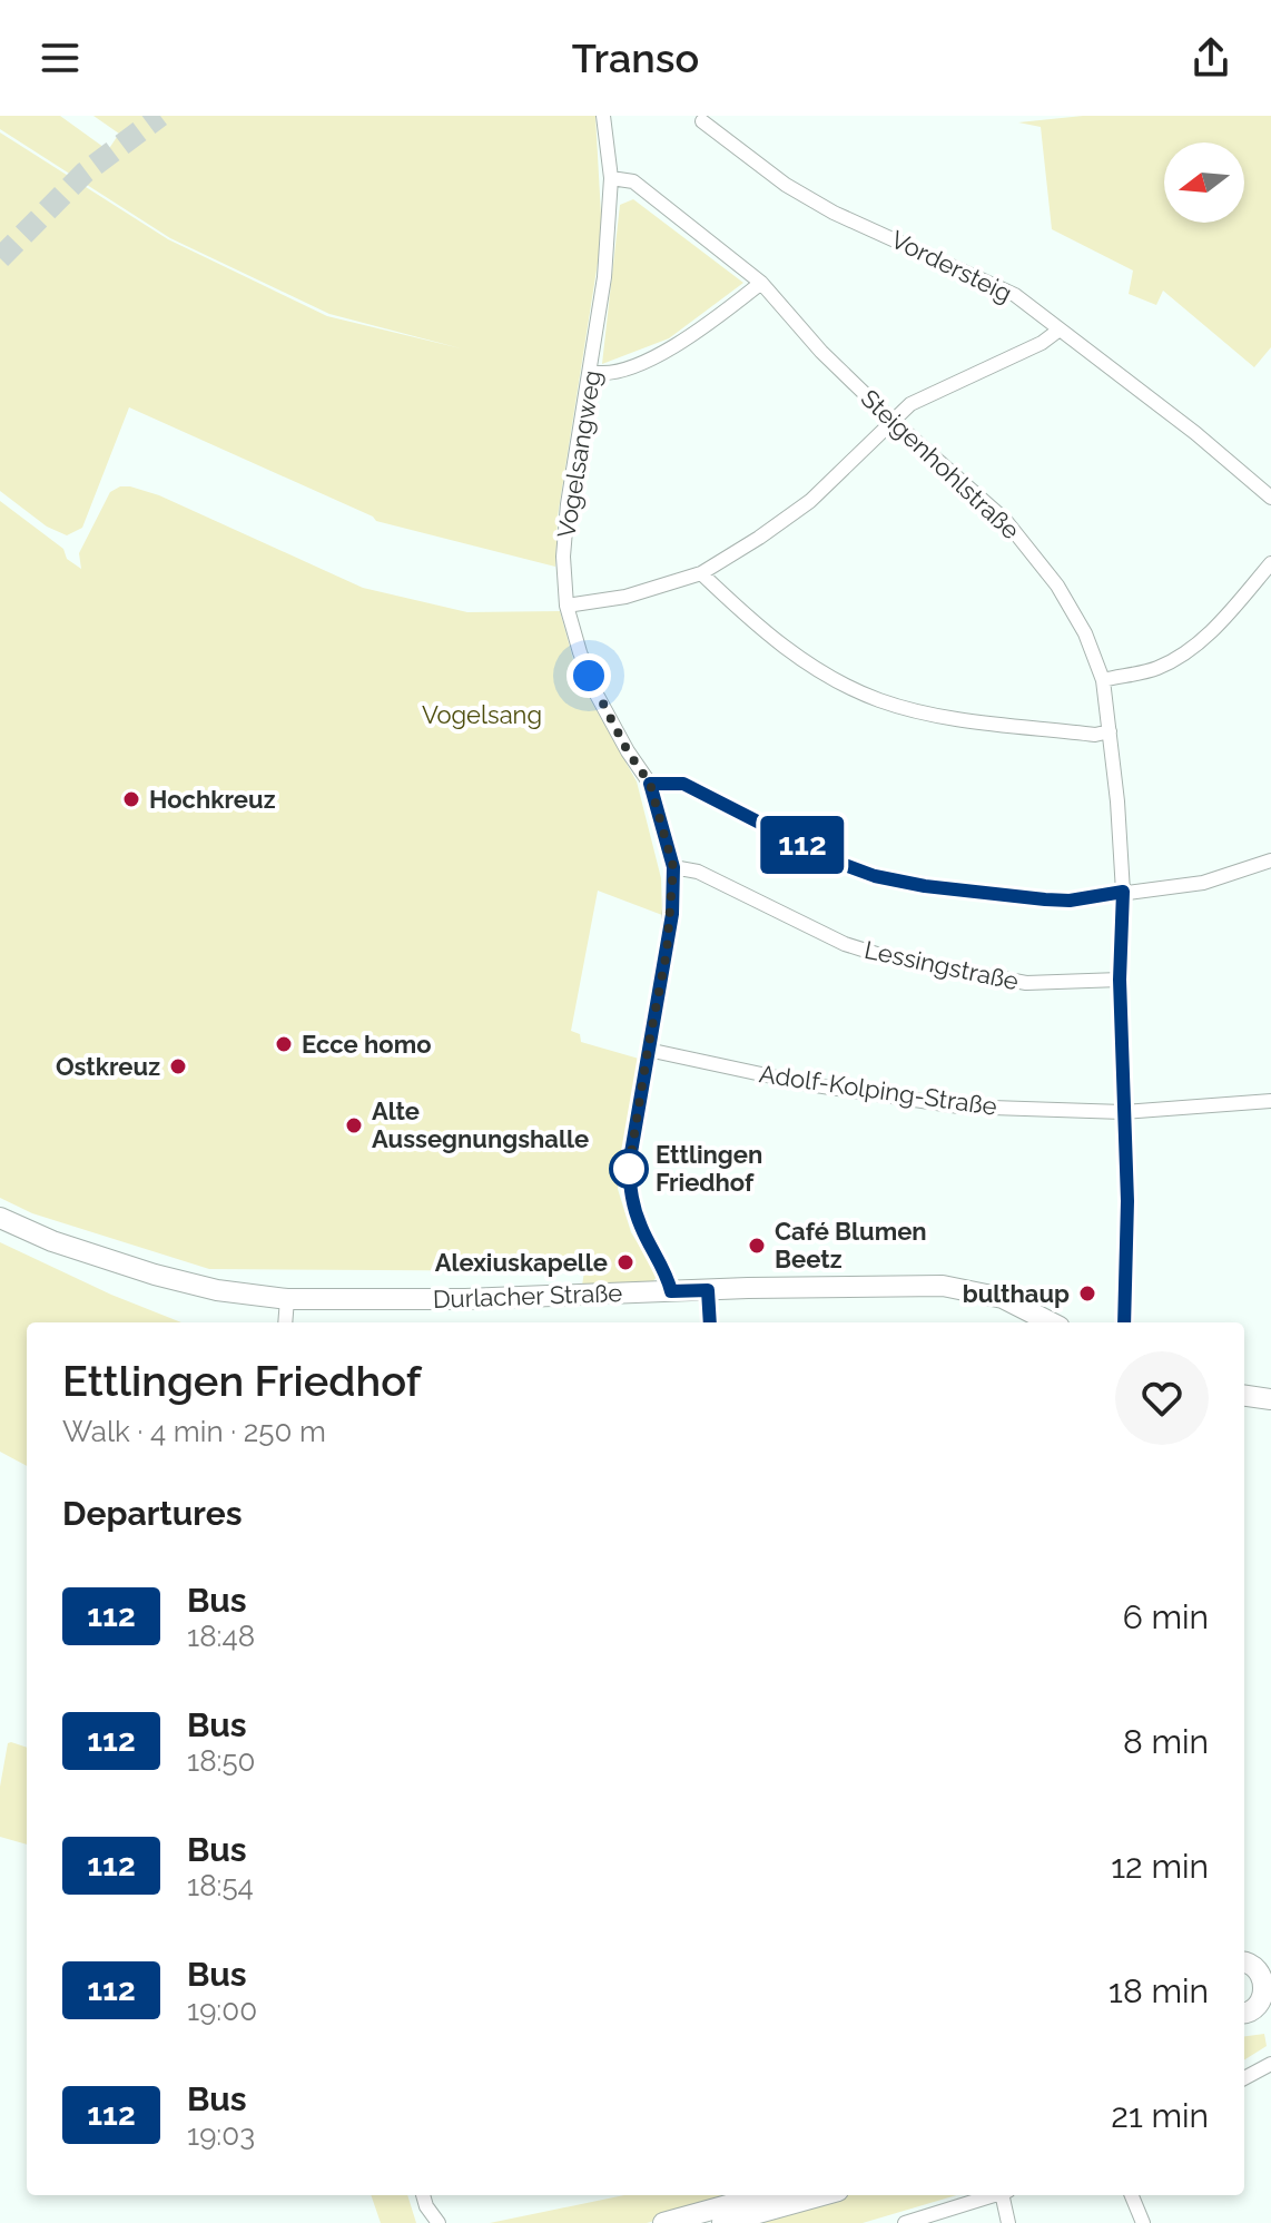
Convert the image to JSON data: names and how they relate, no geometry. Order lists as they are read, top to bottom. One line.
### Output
{"streets":{"main road":["Durlacher Straße"],"street":["Vordersteig","Vogelsangweg","Steigenhohlstraße","Lessingstraße","Adolf-Kolping-Straße"]},"crossings":[["Vogelsangweg","Steigenhohlstraße"],["Vogelsangweg","Lessingstraße"],["Vogelsangweg","Adolf-Kolping-Straße"],["Vogelsangweg","Durlacher Straße"],["Steigenhohlstraße","Lessingstraße"],["Steigenhohlstraße","Adolf-Kolping-Straße"]],"parks":["Vogelsang"],"places":["Hochkreuz","Ecce homo","Ostkreuz","Alte Aussegnungshalle","Ettlingen Friedhof","Café Blumen Beetz","Alexiuskapelle","bulthaup"],"lines":["bus line 112"],"north":"left","page":{"header":"Transo","on_map":"112","heading":[["Ettlingen Friedhof","Walk · 4 min · 250 m"],"Departures"],"list":[{"mark":"112","name":"Bus","note":"18:48","value":"6 min"},{"mark":"112","name":"Bus","note":"18:50","value":"8 min"},{"mark":"112","name":"Bus","note":"18:54","value":"12 min"},{"mark":"112","name":"Bus","note":"19:00","value":"18 min"},{"mark":"112","name":"Bus","note":"19:03","value":"21 min"}]}}
